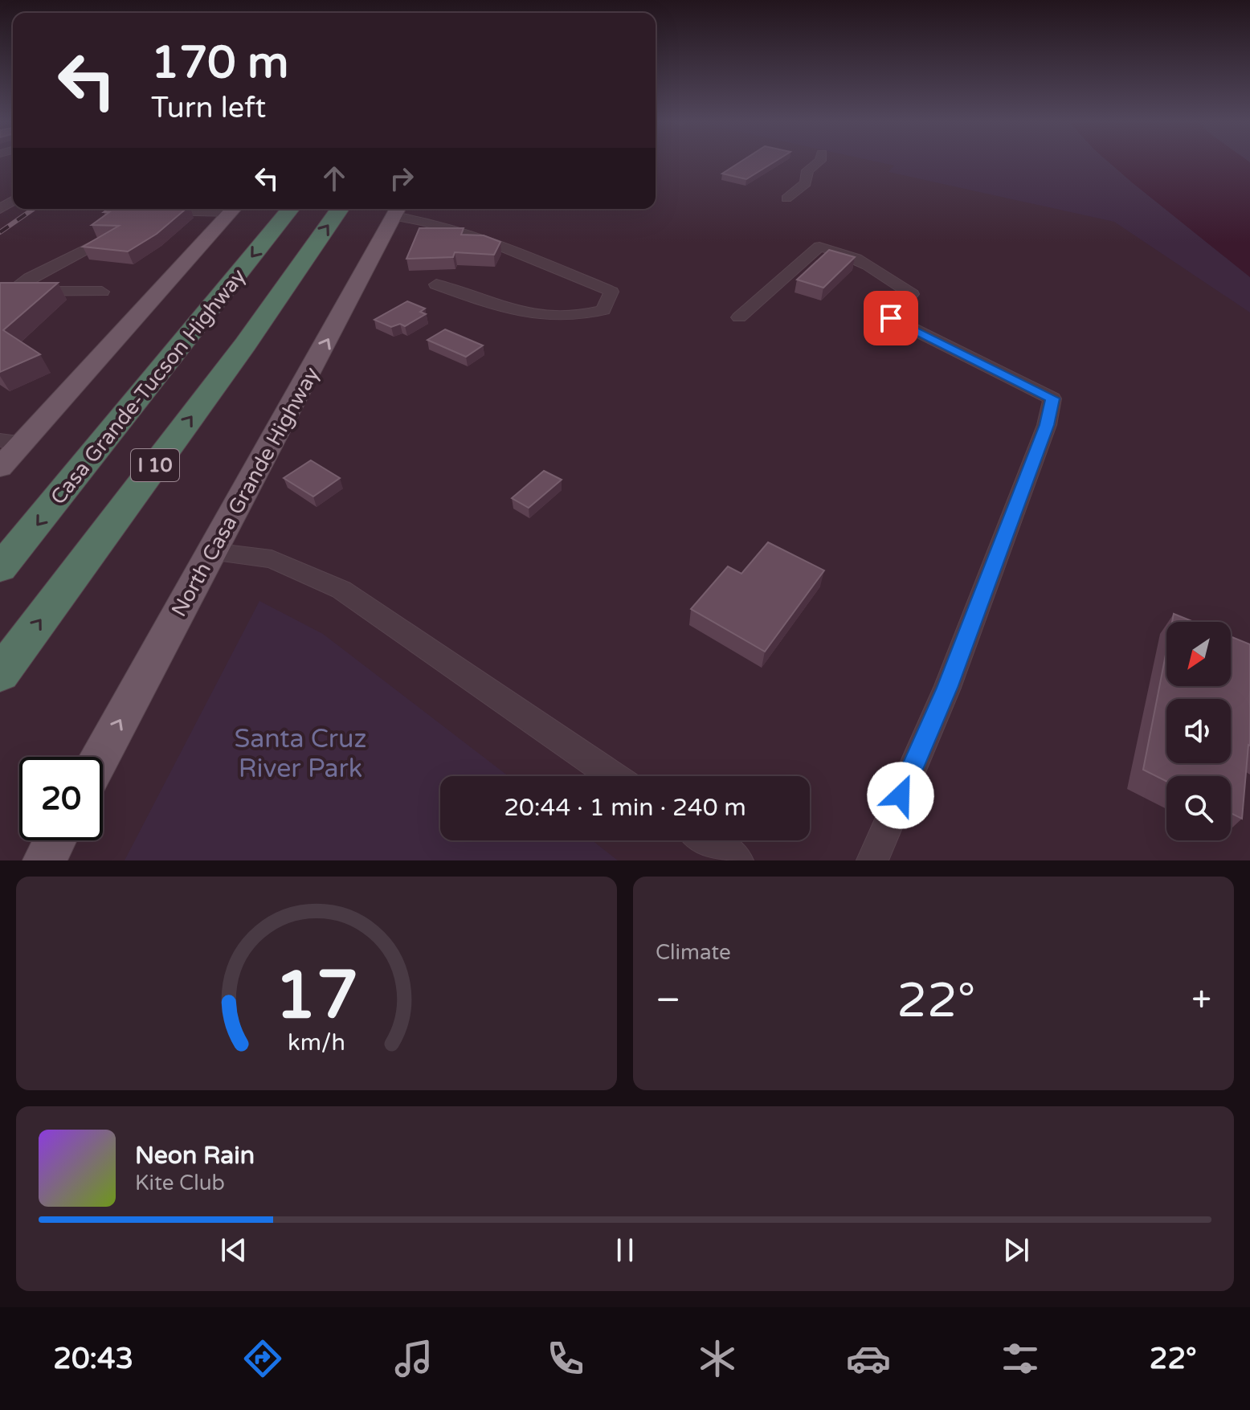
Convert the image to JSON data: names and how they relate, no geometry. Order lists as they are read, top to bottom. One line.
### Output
{"streets":{"highway":["Casa Grande-Tucson Highway","I 10"],"main road":["North Casa Grande Highway"]},"parks":["Santa Cruz River Park"],"north":"bottom left","page":{"turn":["170 m","Turn left"],"limit":"20","trip":"20:44 · 1 min · 240 m","tile":"Climate","heat":["−","22°","+"],"song":["Neon Rain","Kite Club"],"tabs":["20:43","22°"],"gauge":["17","km/h"]}}
